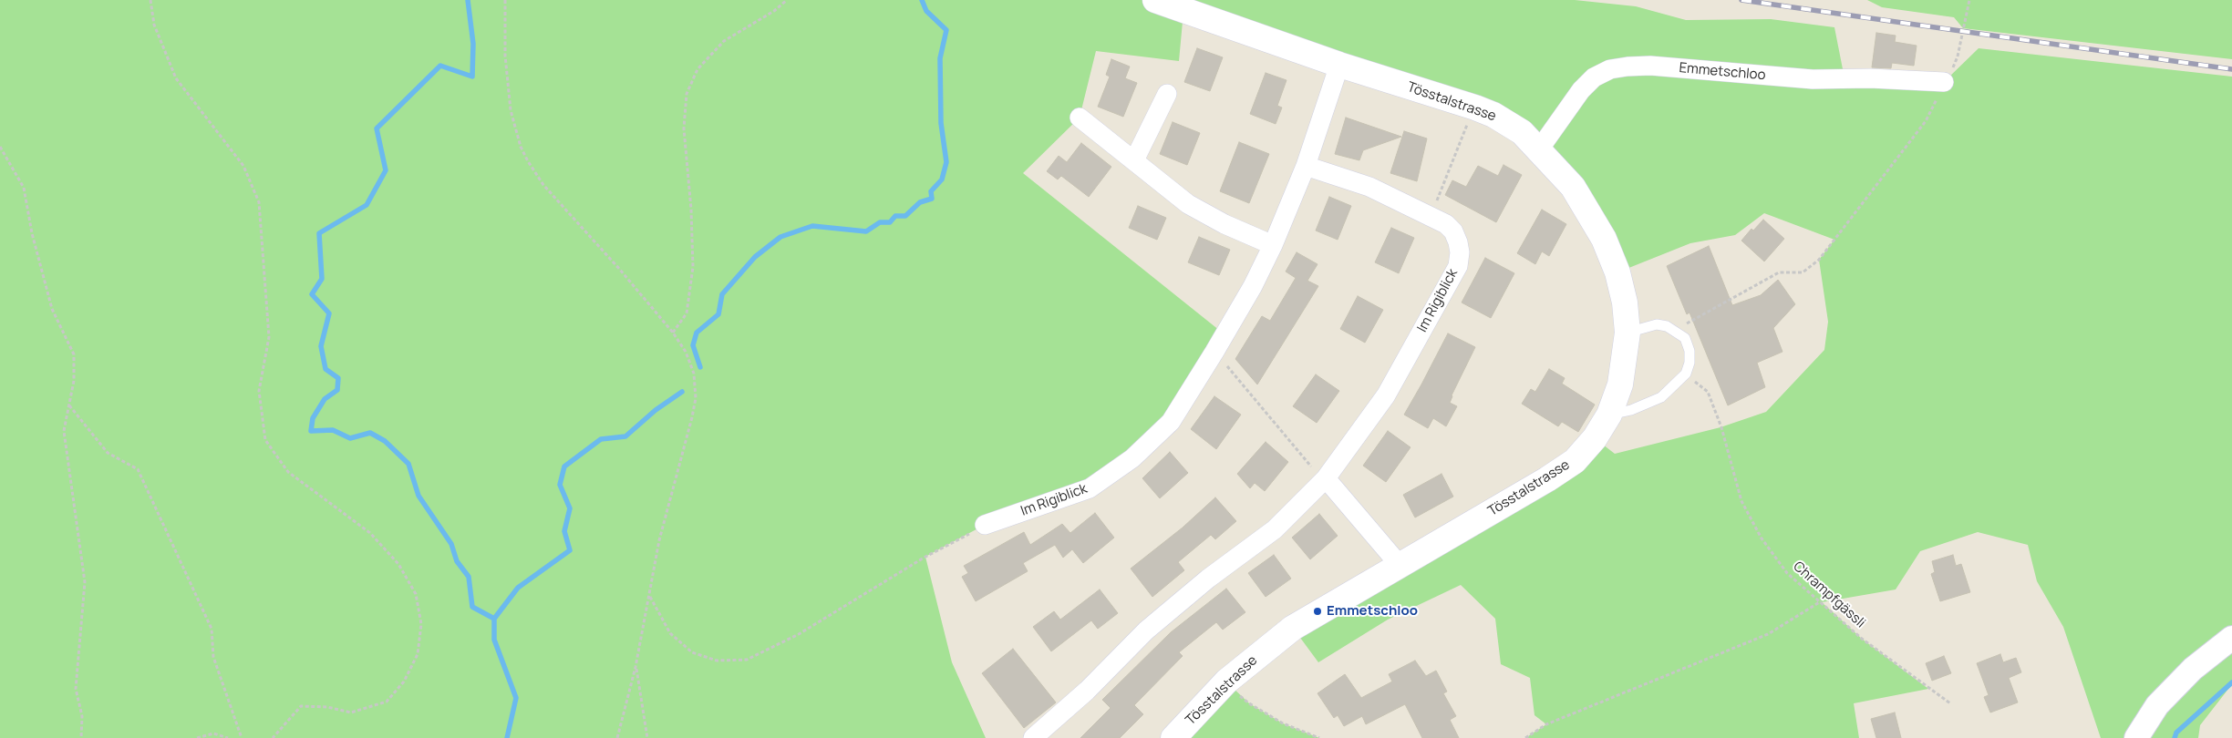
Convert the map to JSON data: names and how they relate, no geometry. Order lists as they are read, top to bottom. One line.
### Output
{"streets":{"main road":["Tösstalstrasse"],"street":["Emmetschloo","Im Rigiblick"],"path":["Chrampfgässli"]},"crossings":[["Emmetschloo","Tösstalstrasse"],["Tösstalstrasse","Im Rigiblick"]],"places":["Emmetschloo"]}
